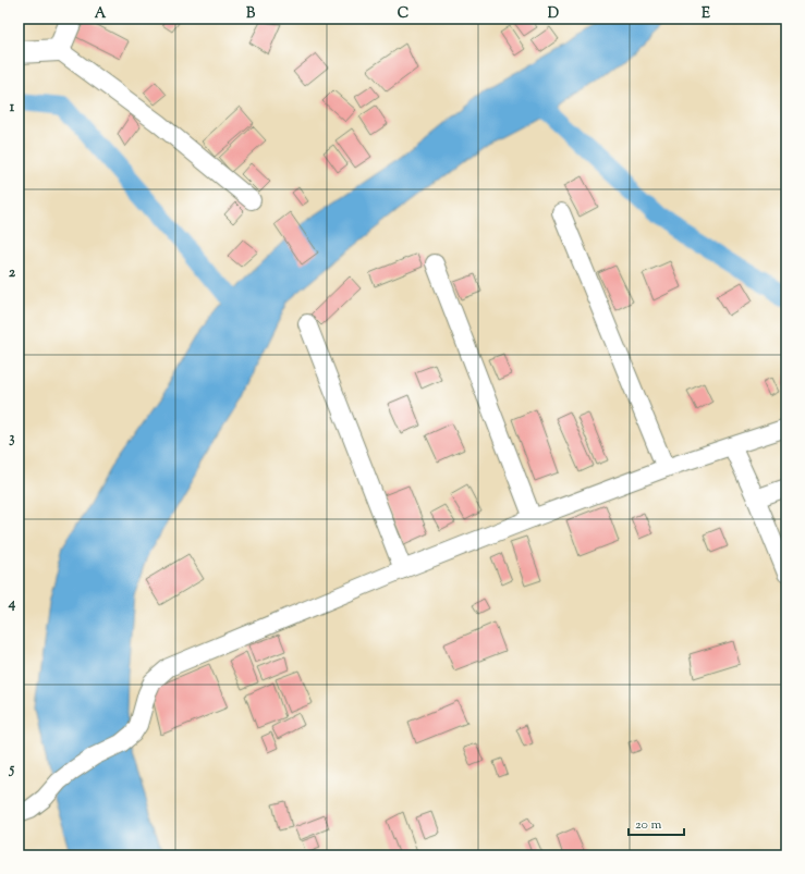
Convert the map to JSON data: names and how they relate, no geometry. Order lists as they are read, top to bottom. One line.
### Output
{"scale_bar":"20 m","grid":{"columns":["A","B","C","D","E"],"rows":["1","2","3","4","5"]}}
